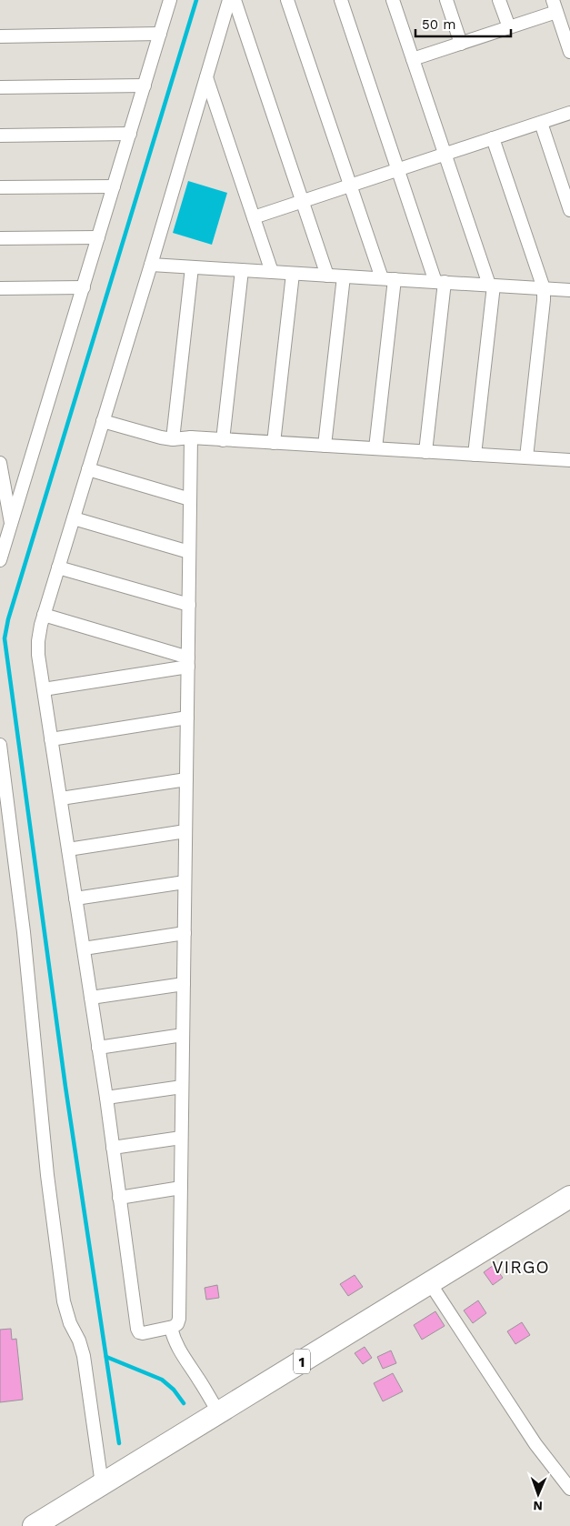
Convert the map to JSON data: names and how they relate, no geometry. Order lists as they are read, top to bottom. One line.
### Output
{"streets":{"highway":["1"]},"districts":["VIRGO"],"scale_bar":"50 m","north":"bottom"}
